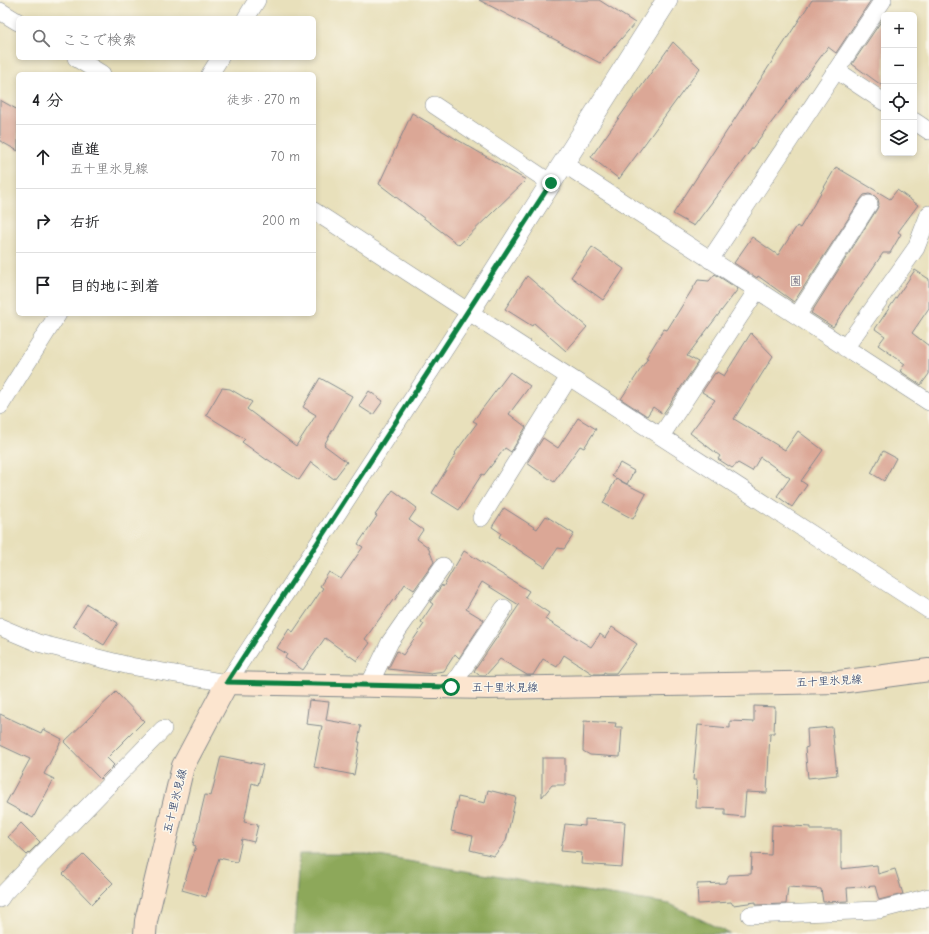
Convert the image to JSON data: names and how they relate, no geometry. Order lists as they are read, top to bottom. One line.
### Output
{"streets":{"main road":["五十里氷見線"]},"districts":["園"],"page":{"map_buttons":["+","−"],"search":"ここで検索","heading":["4 分","徒歩 · 270 m"],"list":[["直進","五十里氷見線","70 m"],["右折","200 m"],"目的地に到着"]}}
